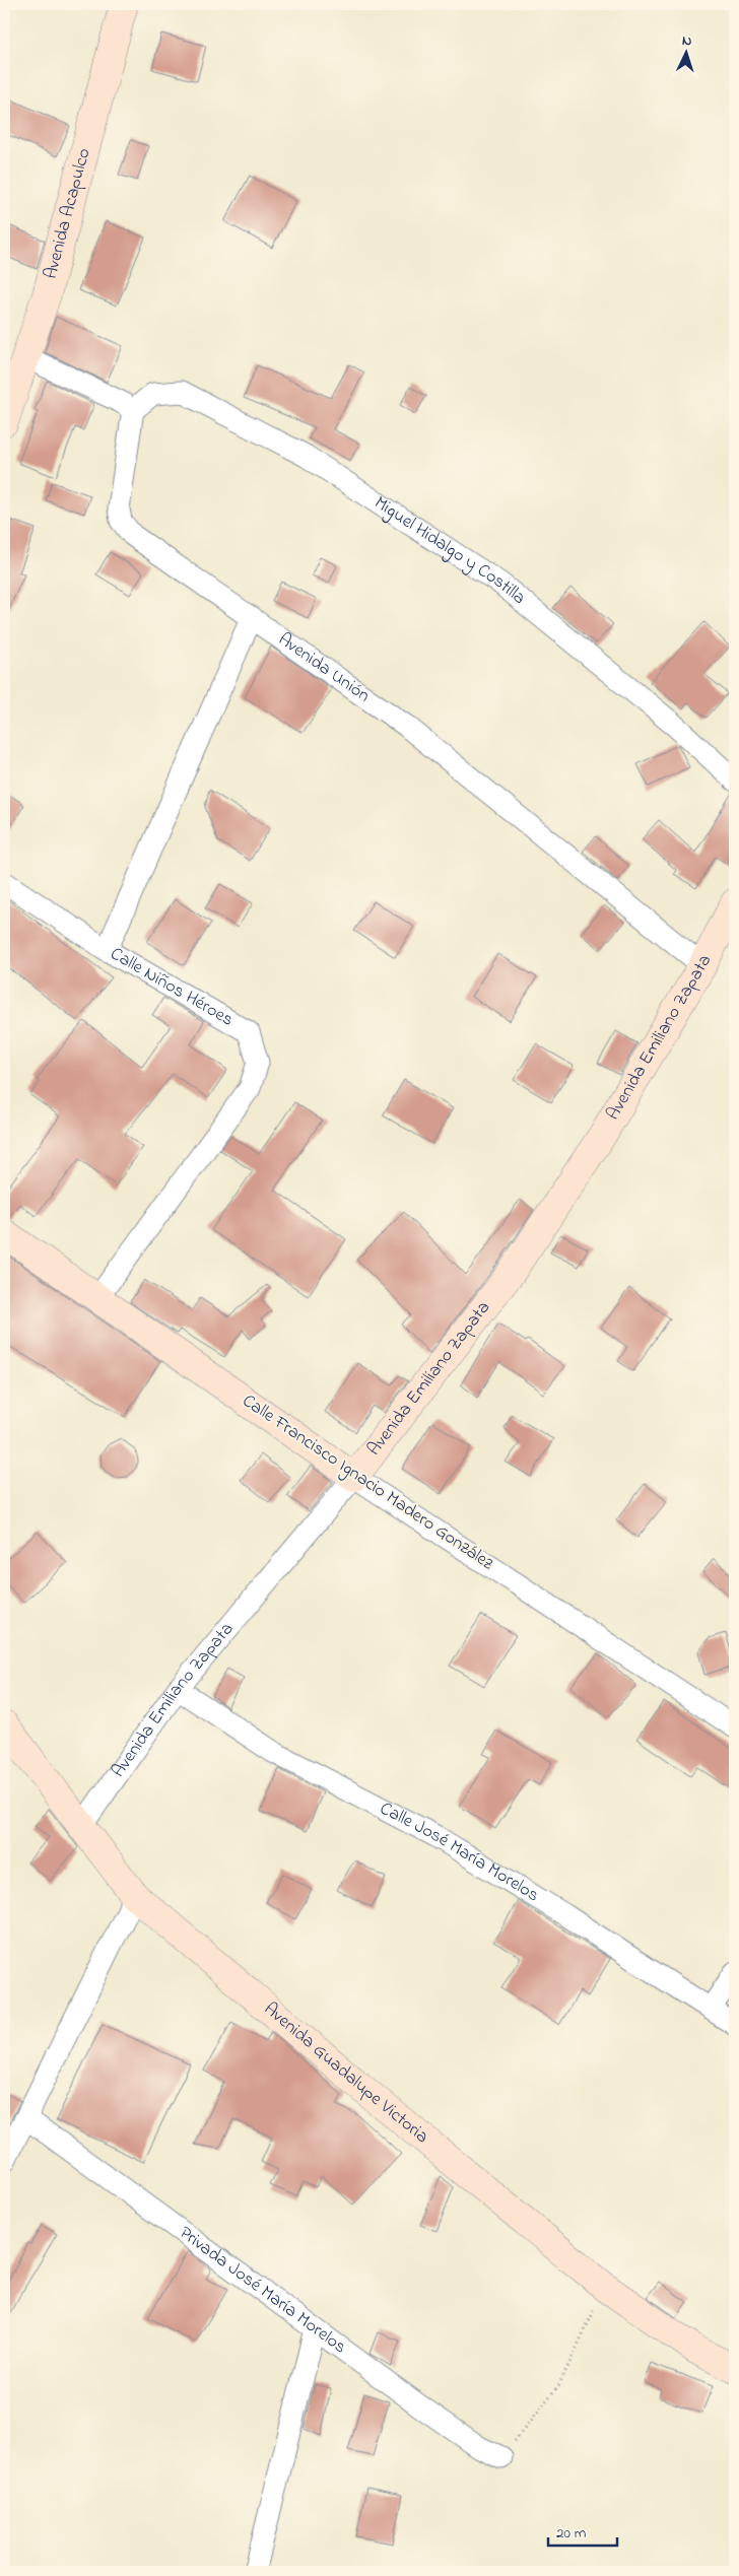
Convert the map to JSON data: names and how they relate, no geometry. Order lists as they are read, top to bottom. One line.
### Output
{"streets":{"street":["Avenida Acapulco","Miguel Hidalgo y Costilla","Avenida Unión","Calle Niños Héroes","Avenida Emiliano Zapata","Calle Francisco Ignacio Madero González","Calle José María Morelos","Avenida Guadalupe Victoria","Privada José María Morelos"]},"crossings":[["Miguel Hidalgo y Costilla","Avenida Unión"],["Avenida Unión","Calle Niños Héroes"],["Avenida Unión","Avenida Emiliano Zapata"],["Calle Niños Héroes","Calle Francisco Ignacio Madero González"],["Avenida Emiliano Zapata","Calle Francisco Ignacio Madero González"],["Avenida Emiliano Zapata","Calle José María Morelos"],["Avenida Emiliano Zapata","Avenida Guadalupe Victoria"]],"scale_bar":"20 m","north":"top"}
